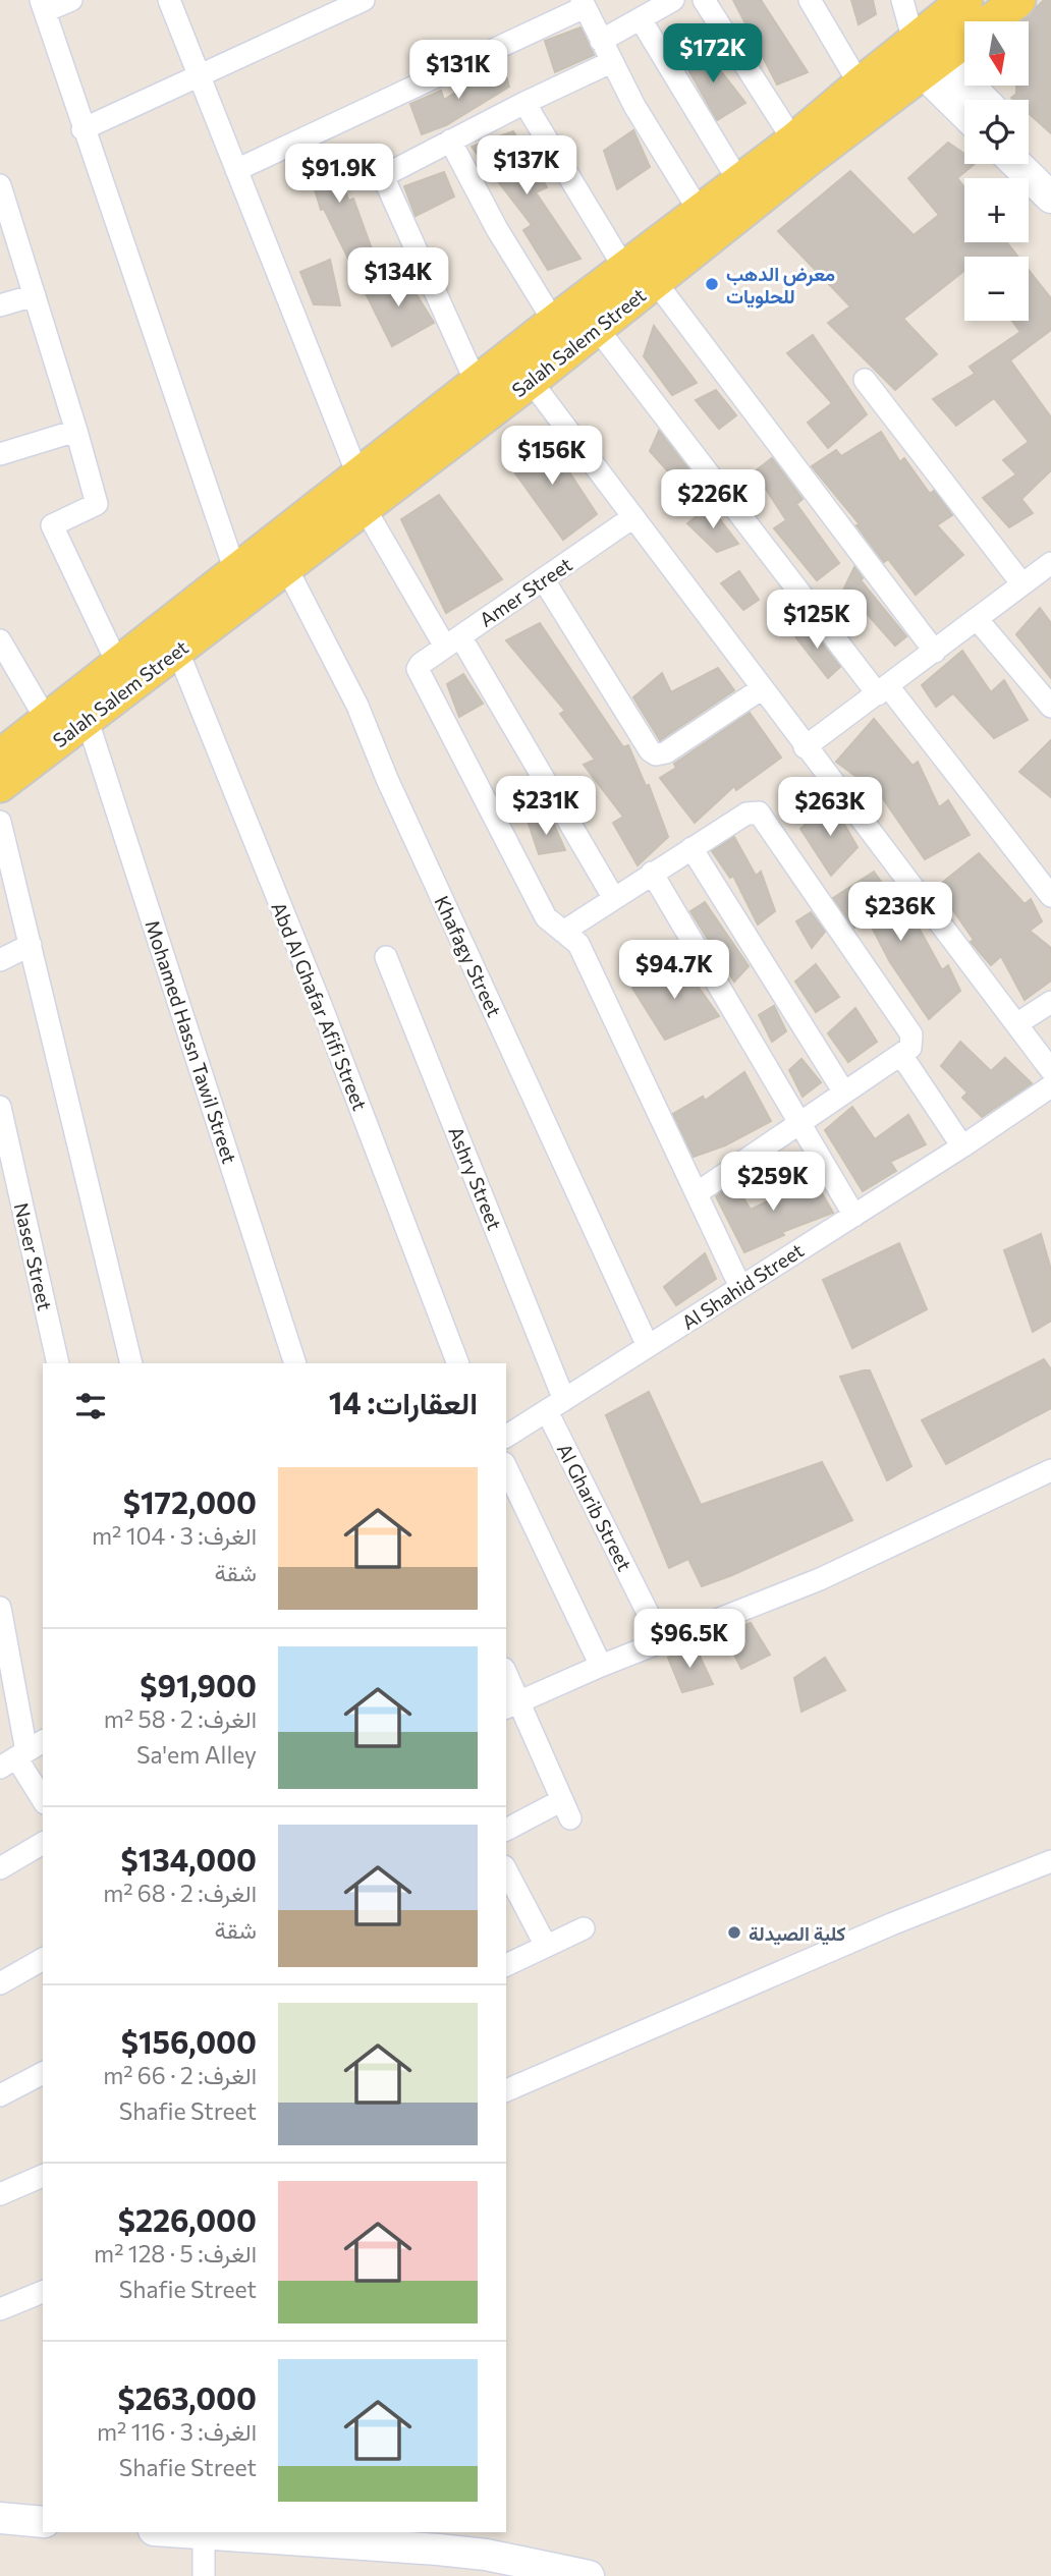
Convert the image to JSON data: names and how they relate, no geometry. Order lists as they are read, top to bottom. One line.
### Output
{"streets":{"main road":["Salah Salem Street"],"street":["Amer Street","Khafagy Street","Abd Al Ghafar Afifi Street","Mohamed Hassn Tawil Street","Ashry Street","Naser Street","Al Shahid Street","Al Gharib Street"]},"crossings":[["Salah Salem Street","Khafagy Street"],["Salah Salem Street","Abd Al Ghafar Afifi Street"],["Salah Salem Street","Mohamed Hassn Tawil Street"],["Khafagy Street","Al Shahid Street"],["Ashry Street","Al Shahid Street"],["Ashry Street","Al Gharib Street"],["Al Shahid Street","Al Gharib Street"]],"places":["معرض الدهب للحلويات","كلية الصيدلة"],"north":"bottom","page":{"map_buttons":["+","−"],"price":["$172K","$131K","$137K","$91.9K","$134K","$156K","$226K","$125K","$231K","$263K","$236K","$94.7K","$259K","$96.5K"],"heading":"العقارات: 14","list":[{"name":"$172,000","note":"الغرف: 3 · 104 m² · شقة"},{"name":"$91,900","note":"الغرف: 2 · 58 m² · Sa'em Alley"},{"name":"$134,000","note":"الغرف: 2 · 68 m² · شقة"},{"name":"$156,000","note":"الغرف: 2 · 66 m² · Shafie Street"},{"name":"$226,000","note":"الغرف: 5 · 128 m² · Shafie Street"},{"name":"$263,000","note":"الغرف: 3 · 116 m² · Shafie Street"}]}}
